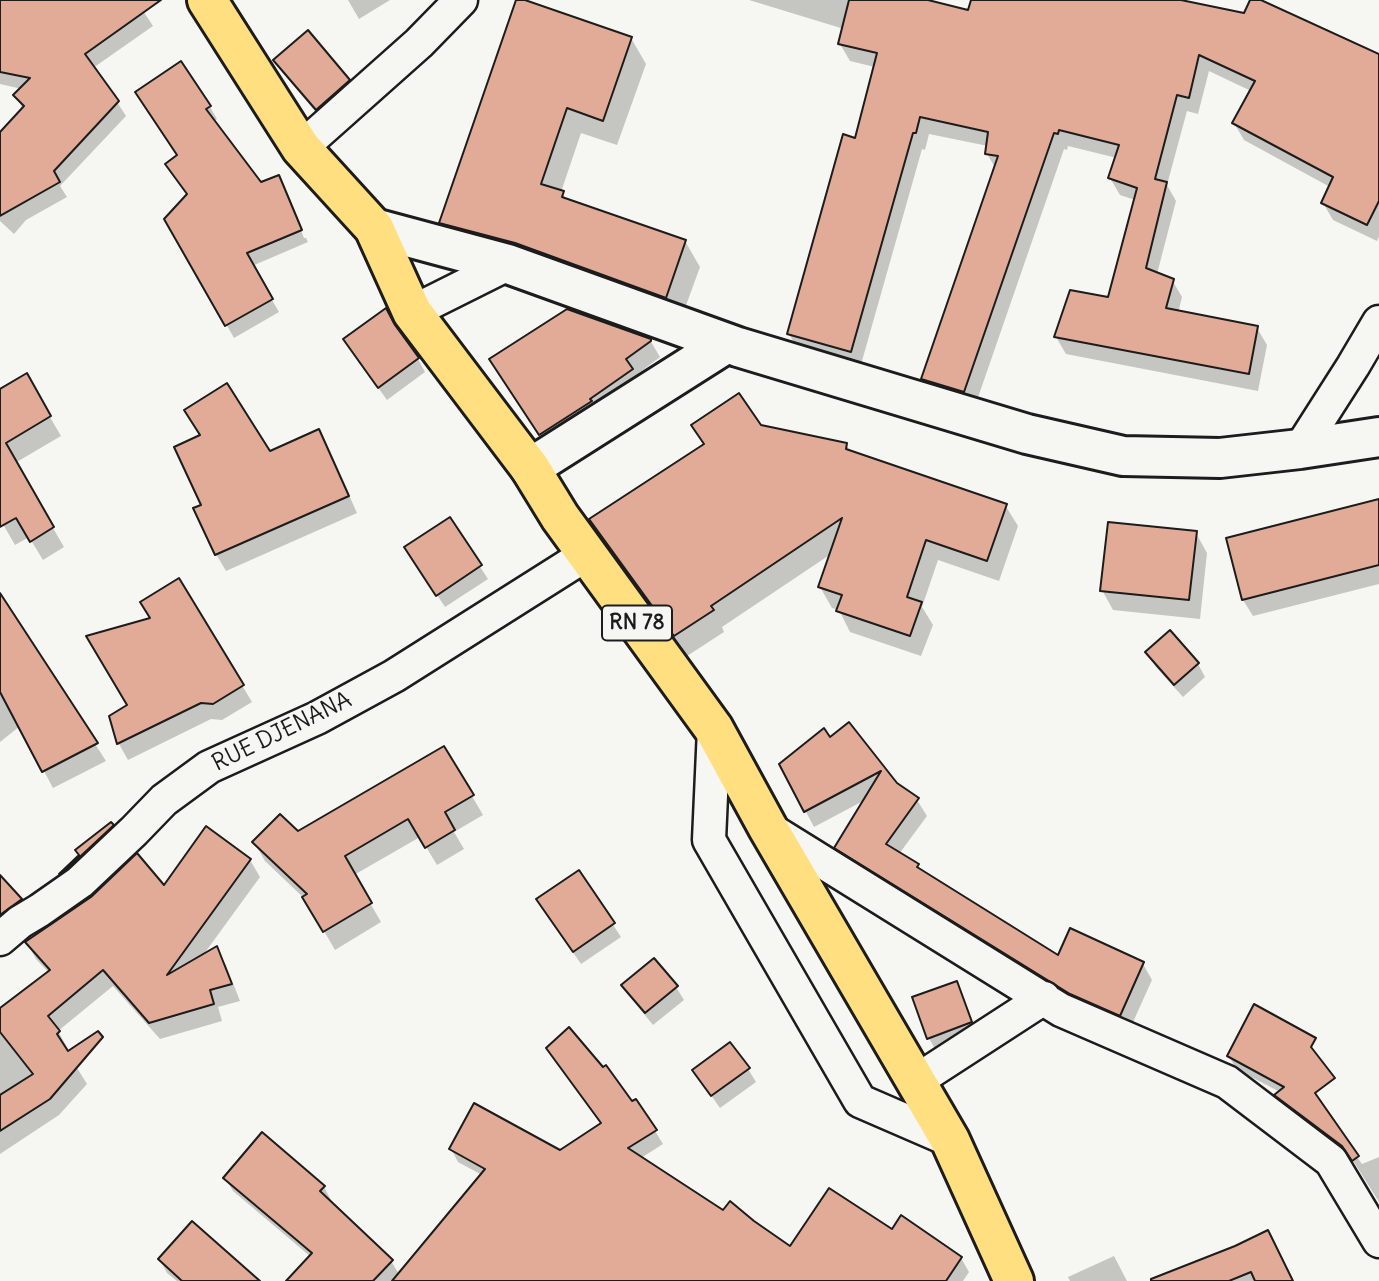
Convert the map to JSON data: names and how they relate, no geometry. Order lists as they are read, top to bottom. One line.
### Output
{"streets":{"main road":["RN 78"],"street":["RUE DJENANA"]},"crossings":[["RN 78","RUE DJENANA"]]}
